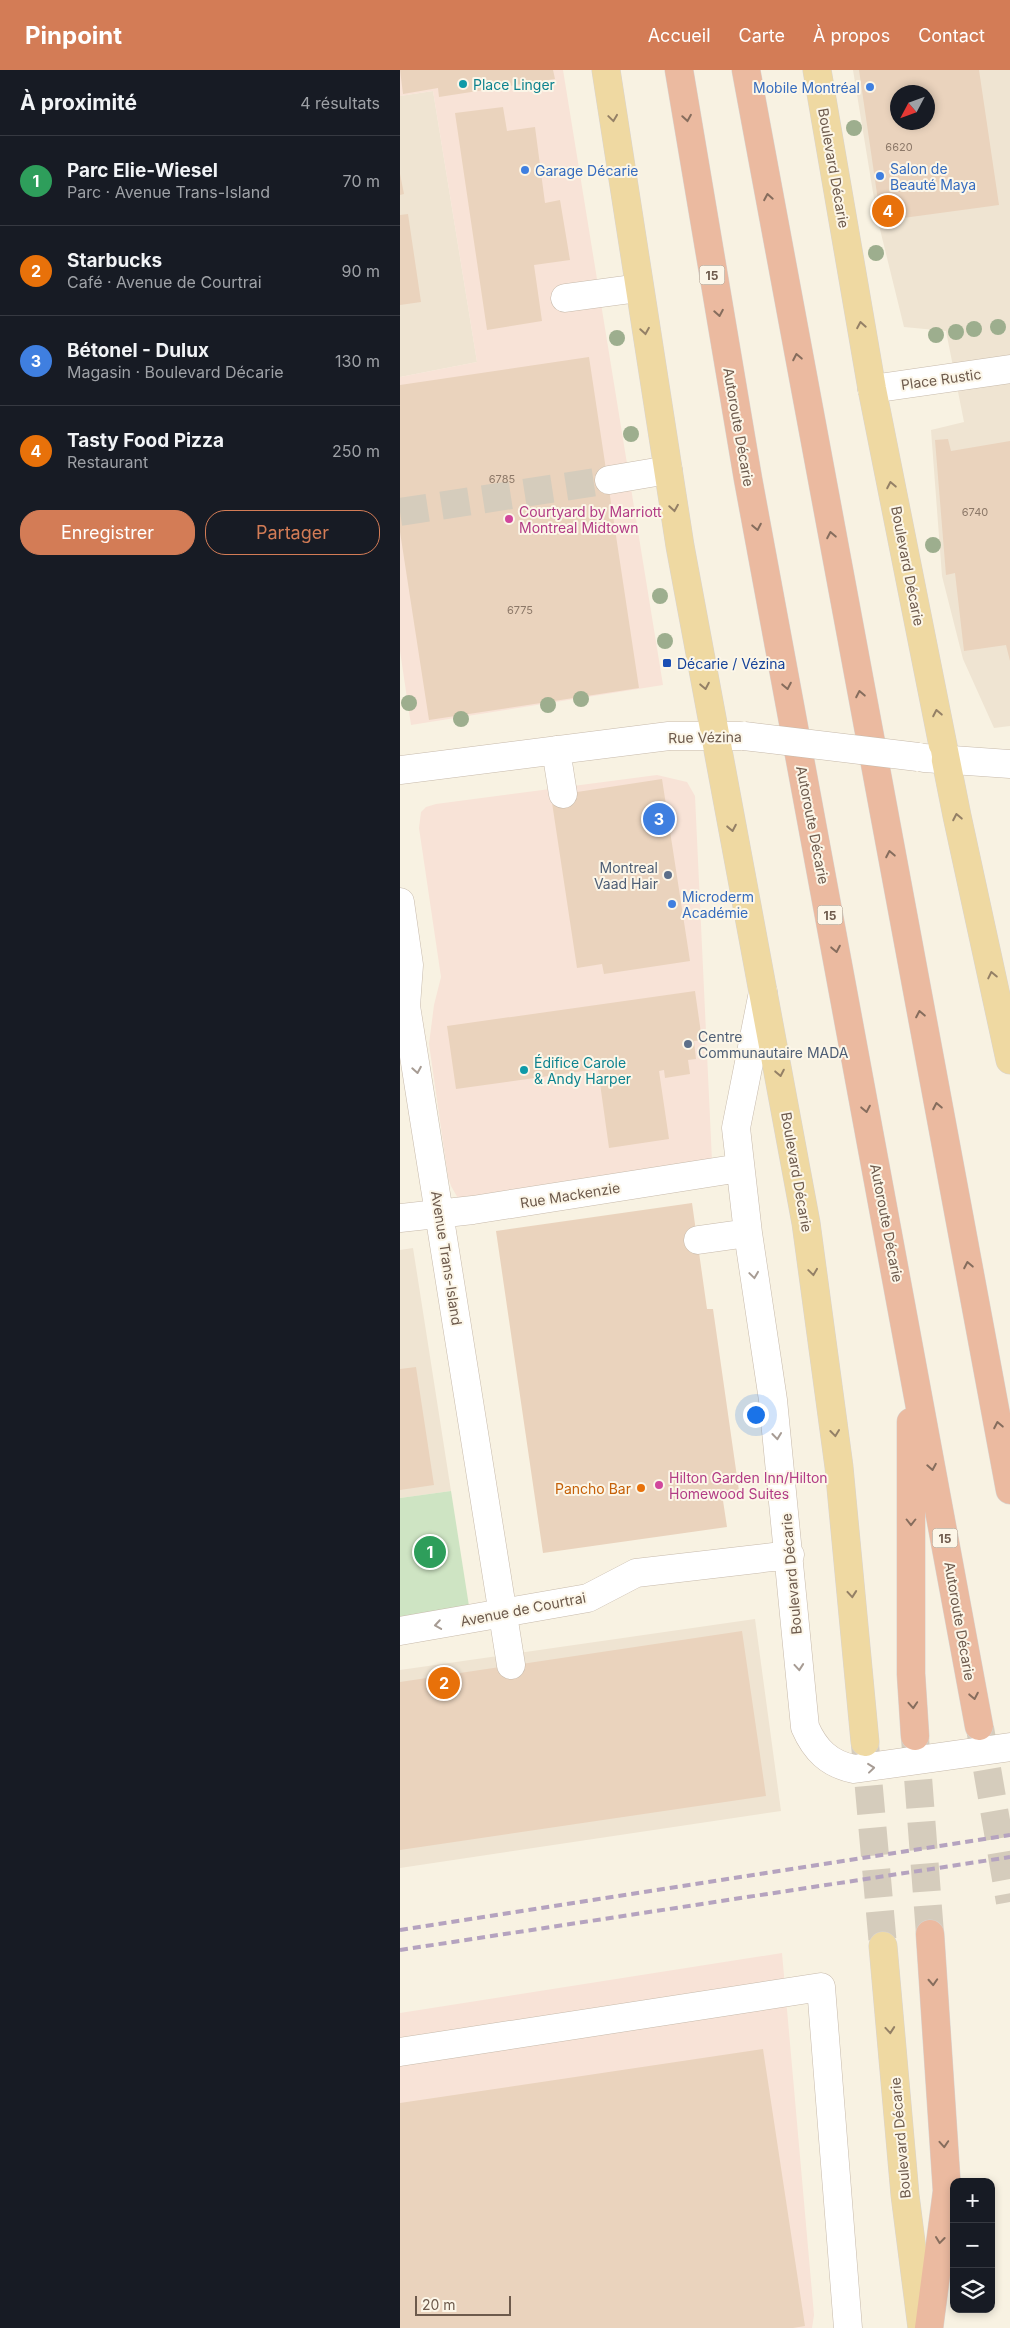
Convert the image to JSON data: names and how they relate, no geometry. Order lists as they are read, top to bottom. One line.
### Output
{"streets":{"highway":["15","Autoroute Décarie"],"main road":["Boulevard Décarie"],"street":["Place Rustic","Rue Vézina","Rue Mackenzie","Avenue Trans-Island","Avenue de Courtrai"]},"crossings":[["Boulevard Décarie","Place Rustic"],["Boulevard Décarie","Rue Vézina"],["Boulevard Décarie","Rue Mackenzie"],["Boulevard Décarie","Avenue de Courtrai"],["Rue Mackenzie","Avenue Trans-Island"],["Avenue Trans-Island","Avenue de Courtrai"]],"one_way":["Avenue Trans-Island"],"places":{"other":["Place Linger","Mobile Montréal","Garage Décarie","Salon de Beauté Maya","Courtyard by Marriott Montreal Midtown","Montreal Vaad Hair","Microderm Académie","Centre Communautaire MADA","Édifice Carole & Andy Harper","Hilton Garden Inn/Hilton Homewood Suites","Pancho Bar"],"transit":["Décarie / Vézina"]},"house_numbers":["6620","6785","6740","6775"],"scale_bar":"20 m","north":"bottom left","page":{"header":"Pinpoint","nav":["Accueil","Carte","À propos","Contact"],"heading":["À proximité","4 résultats"],"list":[{"mark":"1","name":"Parc Elie-Wiesel","note":"Parc · Avenue Trans-Island","value":"70 m"},{"mark":"2","name":"Starbucks","note":"Café · Avenue de Courtrai","value":"90 m"},{"mark":"3","name":"Bétonel - Dulux","note":"Magasin · Boulevard Décarie","value":"130 m"},{"mark":"4","name":"Tasty Food Pizza","note":"Restaurant","value":"250 m"}],"pins":["4","3","1","2"],"buttons":["Enregistrer","Partager"],"map_buttons":["+","−"],"scale":"20 m"}}
